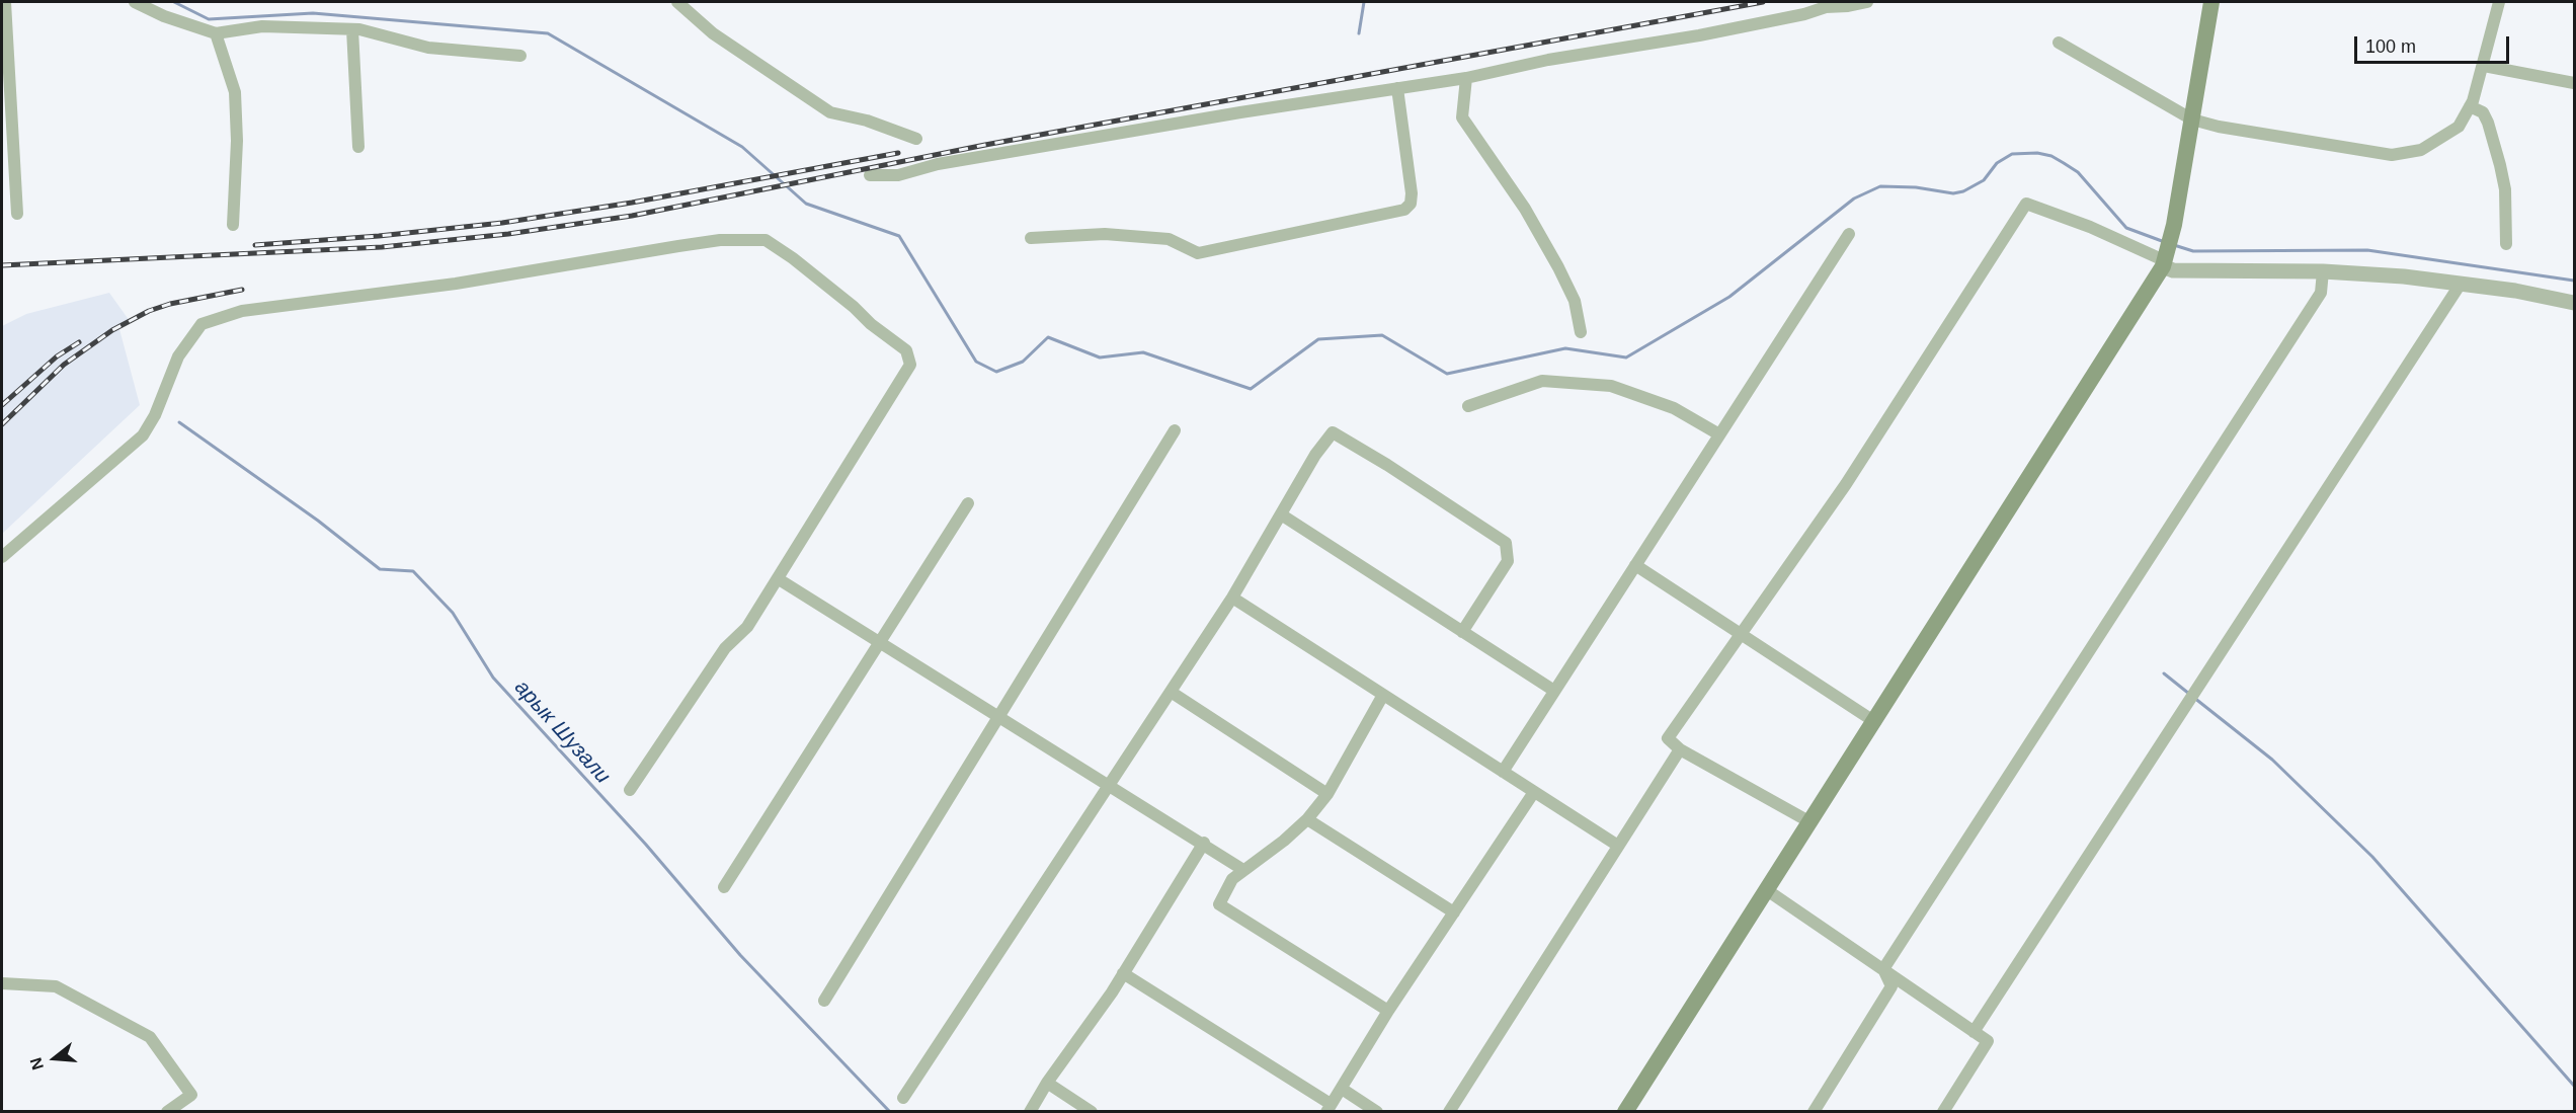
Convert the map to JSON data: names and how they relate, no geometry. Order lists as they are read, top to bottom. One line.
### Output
{"water":["арык Шузали"],"scale_bar":"100 m","north":"left"}
